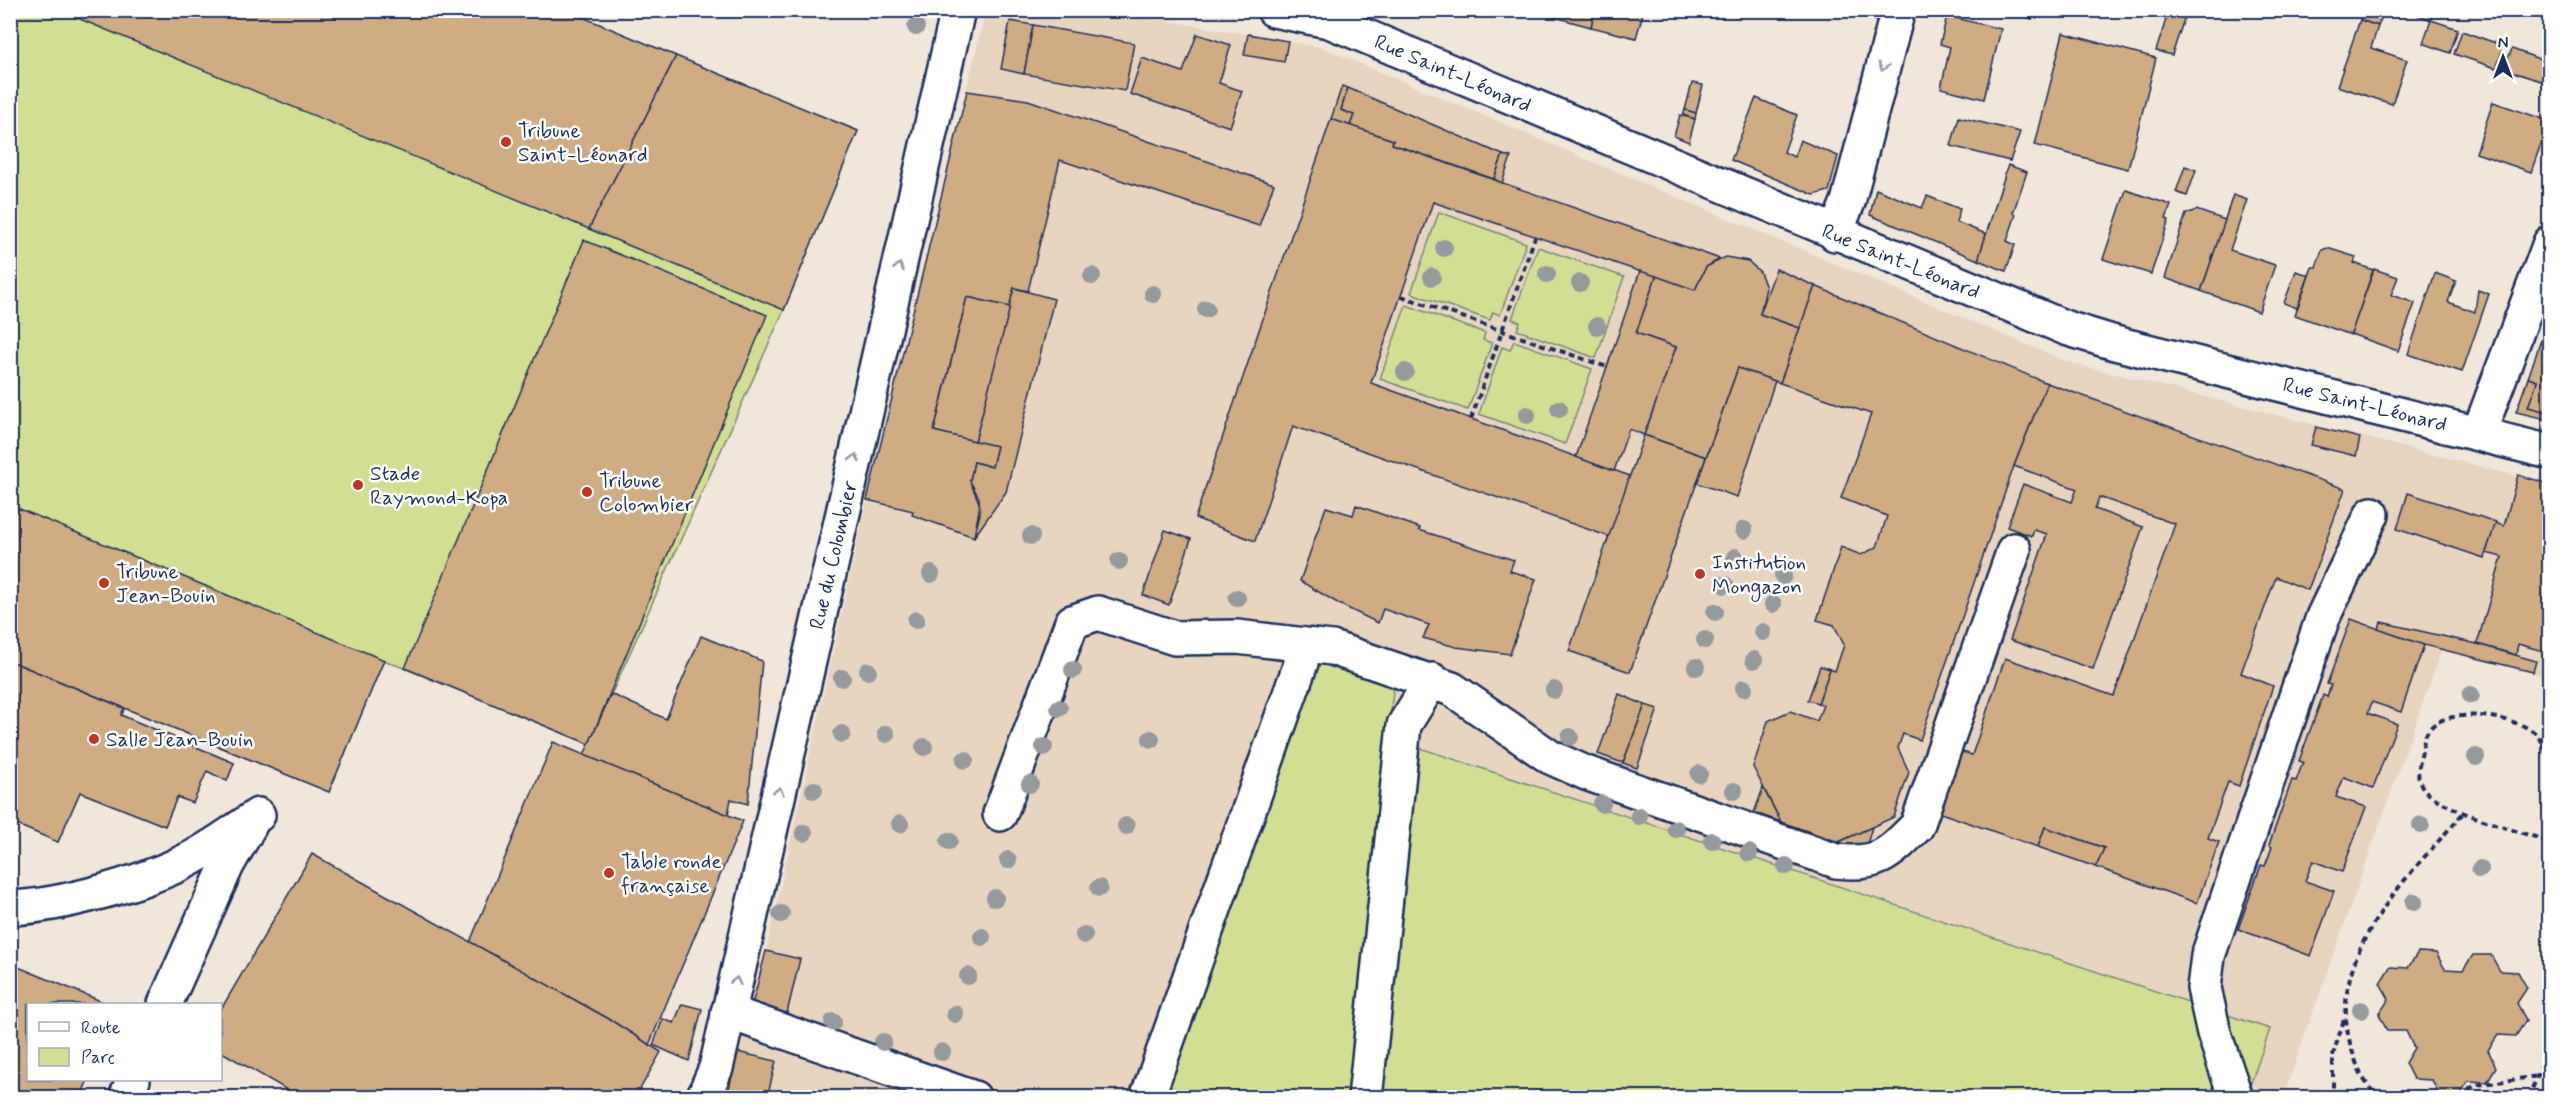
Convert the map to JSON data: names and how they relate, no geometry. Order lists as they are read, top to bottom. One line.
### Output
{"streets":{"street":["Rue Saint-Léonard","Rue du Colombier"]},"one_way":["Rue du Colombier"],"places":["Tribune Saint-Léonard","Stade Raymond-Kopa","Tribune Colombier","Institution Mongazon","Tribune Jean-Bouin","Salle Jean-Bouin","Table ronde française"],"legend":["Route","Parc"],"north":"top"}
